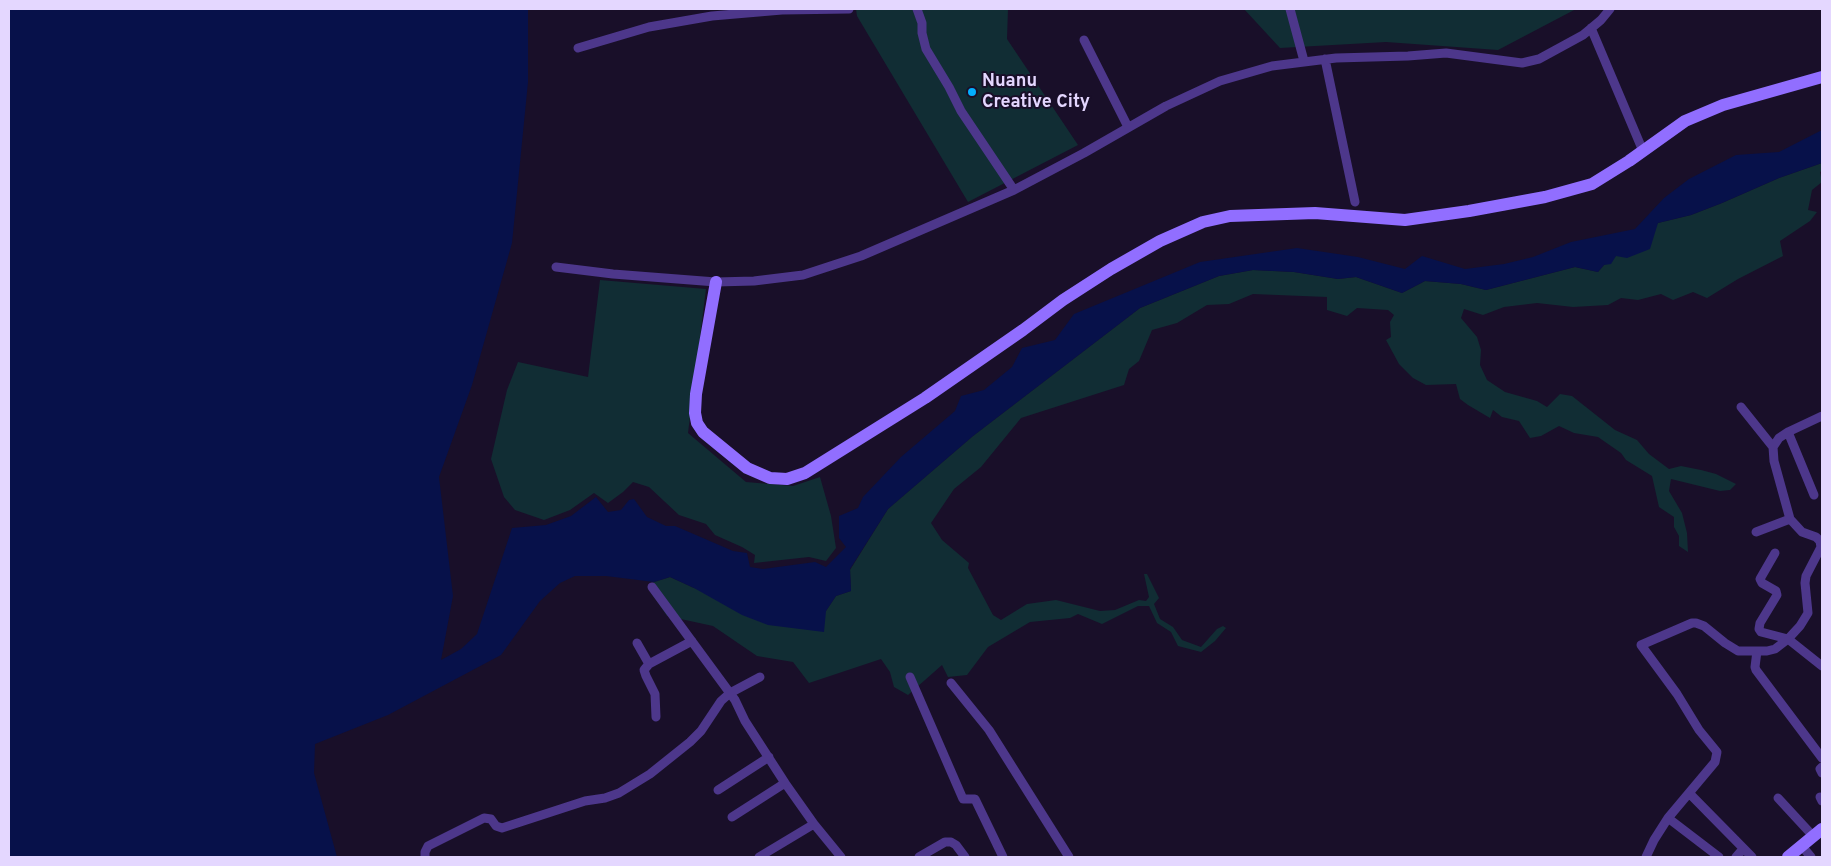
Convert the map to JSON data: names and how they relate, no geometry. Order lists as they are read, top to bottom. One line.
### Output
{"places":["Nuanu Creative City"]}
